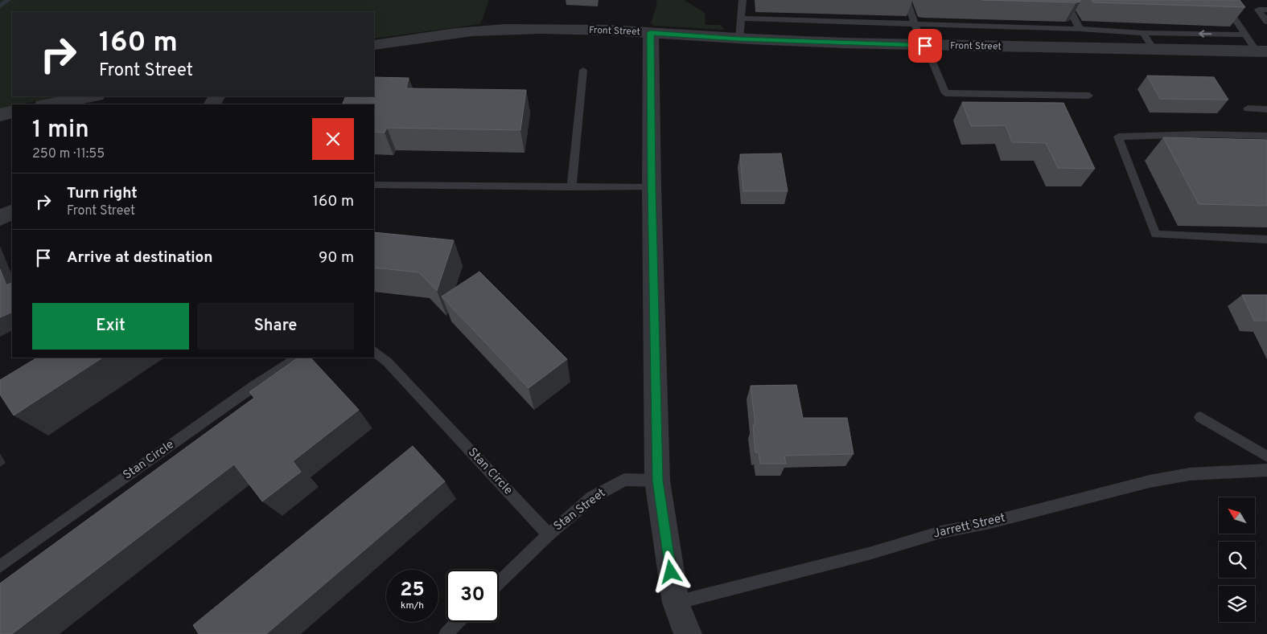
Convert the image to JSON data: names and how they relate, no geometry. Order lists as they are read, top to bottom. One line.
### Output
{"streets":{"street":["Front Street"],"lane":["Stan Circle","Stan Street","Jarrett Street"]},"crossings":[["Stan Circle","Stan Street"]],"north":"top left","page":{"turn":["160 m","Front Street"],"heading":["1 min","250 m · 11:55"],"list":[{"name":"Turn right","note":"Front Street","value":"160 m"},{"name":"Arrive at destination","value":"90 m"}],"buttons":["Exit","Share"],"speed":"25 km/h","limit":"30"}}
